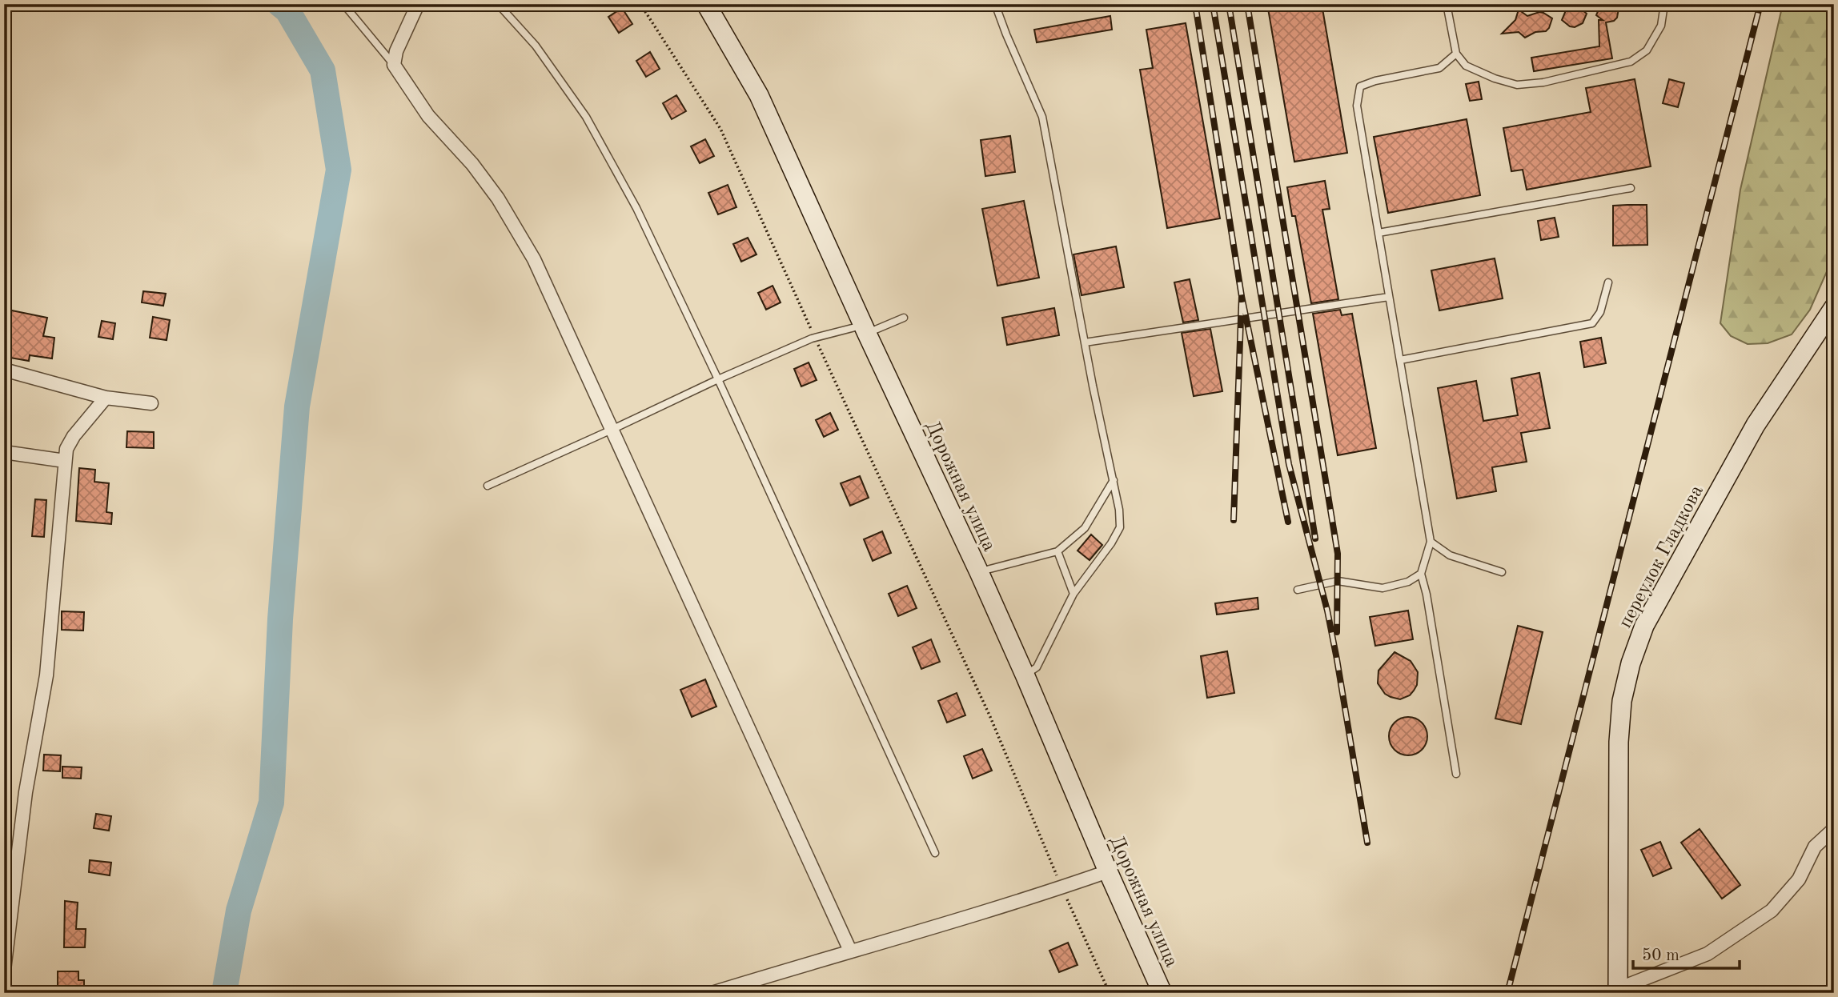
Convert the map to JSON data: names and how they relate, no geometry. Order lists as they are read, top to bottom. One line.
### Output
{"streets":{"street":["Дорожная улица","переулок Гладкова"]},"scale_bar":"50 m"}
